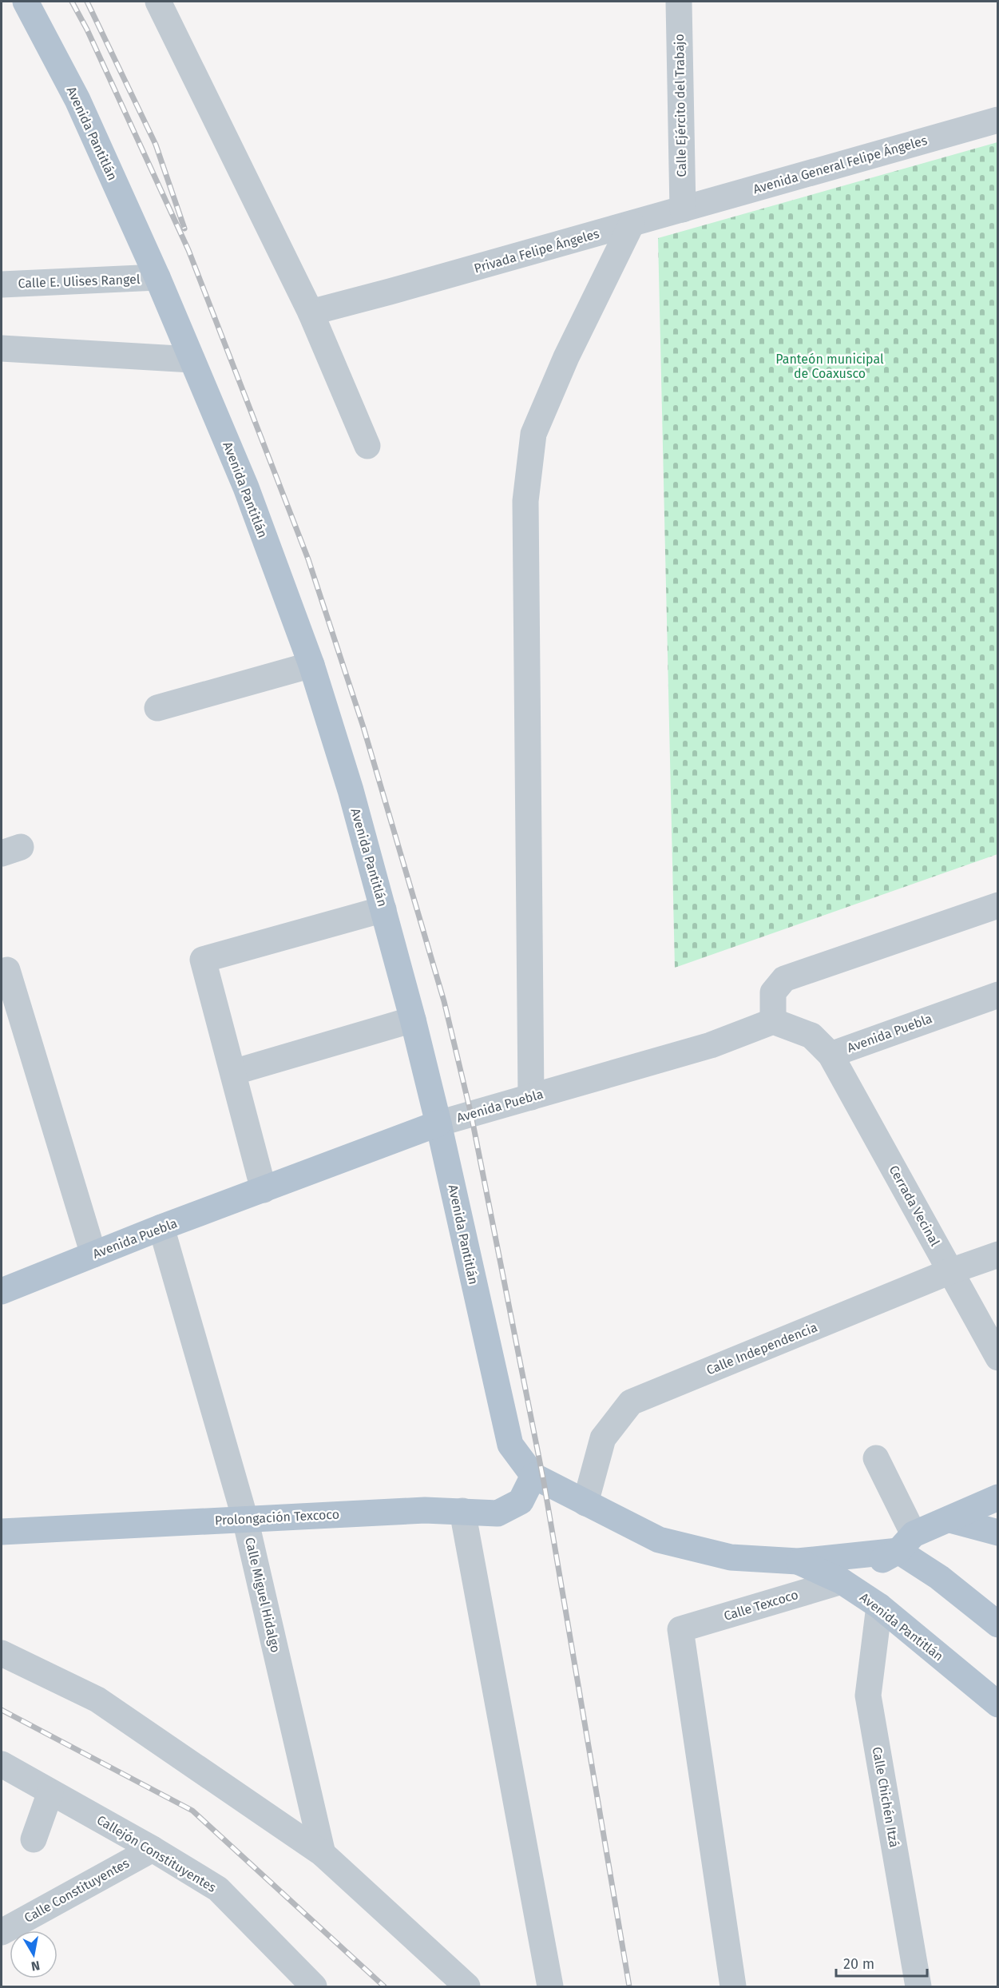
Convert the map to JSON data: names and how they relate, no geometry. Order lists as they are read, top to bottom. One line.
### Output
{"streets":{"main road":["Avenida Pantitlán","Avenida Puebla","Prolongación Texcoco"],"street":["Calle Ejército del Trabajo","Avenida General Felipe Ángeles","Privada Felipe Ángeles","Calle E. Ulises Rangel","Cerrada Vecinal","Calle Independencia","Calle Miguel Hidalgo","Calle Texcoco","Calle Chichén Itzá","Callejón Constituyentes","Calle Constituyentes"]},"crossings":[["Calle Ejército del Trabajo","Avenida General Felipe Ángeles"],["Calle Ejército del Trabajo","Privada Felipe Ángeles"],["Avenida Pantitlán","Calle E. Ulises Rangel"],["Avenida Pantitlán","Avenida Puebla"],["Avenida Pantitlán","Calle Independencia"],["Avenida Pantitlán","Prolongación Texcoco"],["Avenida Pantitlán","Calle Texcoco"],["Avenida Pantitlán","Calle Chichén Itzá"],["Avenida General Felipe Ángeles","Privada Felipe Ángeles"],["Avenida Puebla","Cerrada Vecinal"],["Avenida Puebla","Calle Miguel Hidalgo"],["Cerrada Vecinal","Calle Independencia"],["Prolongación Texcoco","Calle Miguel Hidalgo"],["Callejón Constituyentes","Calle Constituyentes"]],"parks":["Panteón municipal de Coaxusco"],"scale_bar":"20 m","north":"bottom"}
